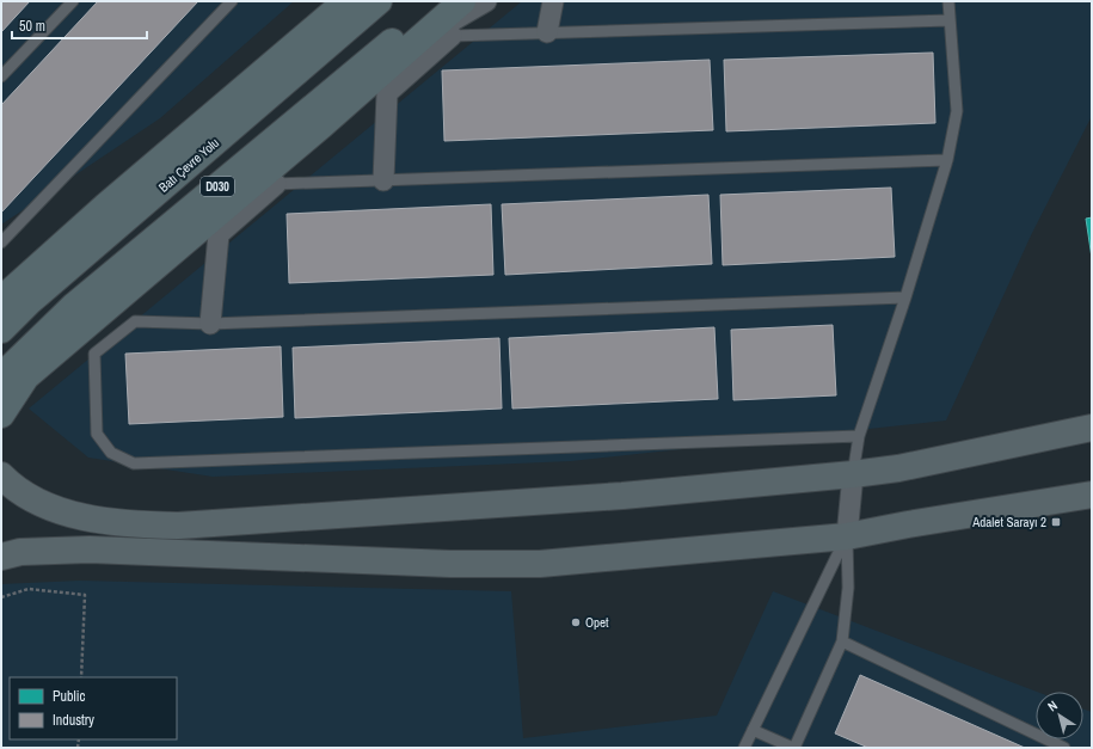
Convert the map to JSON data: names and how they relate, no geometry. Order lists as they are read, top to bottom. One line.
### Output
{"streets":{"highway":["Batı Çevre Yolu","D030"]},"places":{"transit":["Adalet Sarayı 2"],"other":["Opet"]},"legend":["Public","Industry"],"scale_bar":"50 m","north":"top left"}
